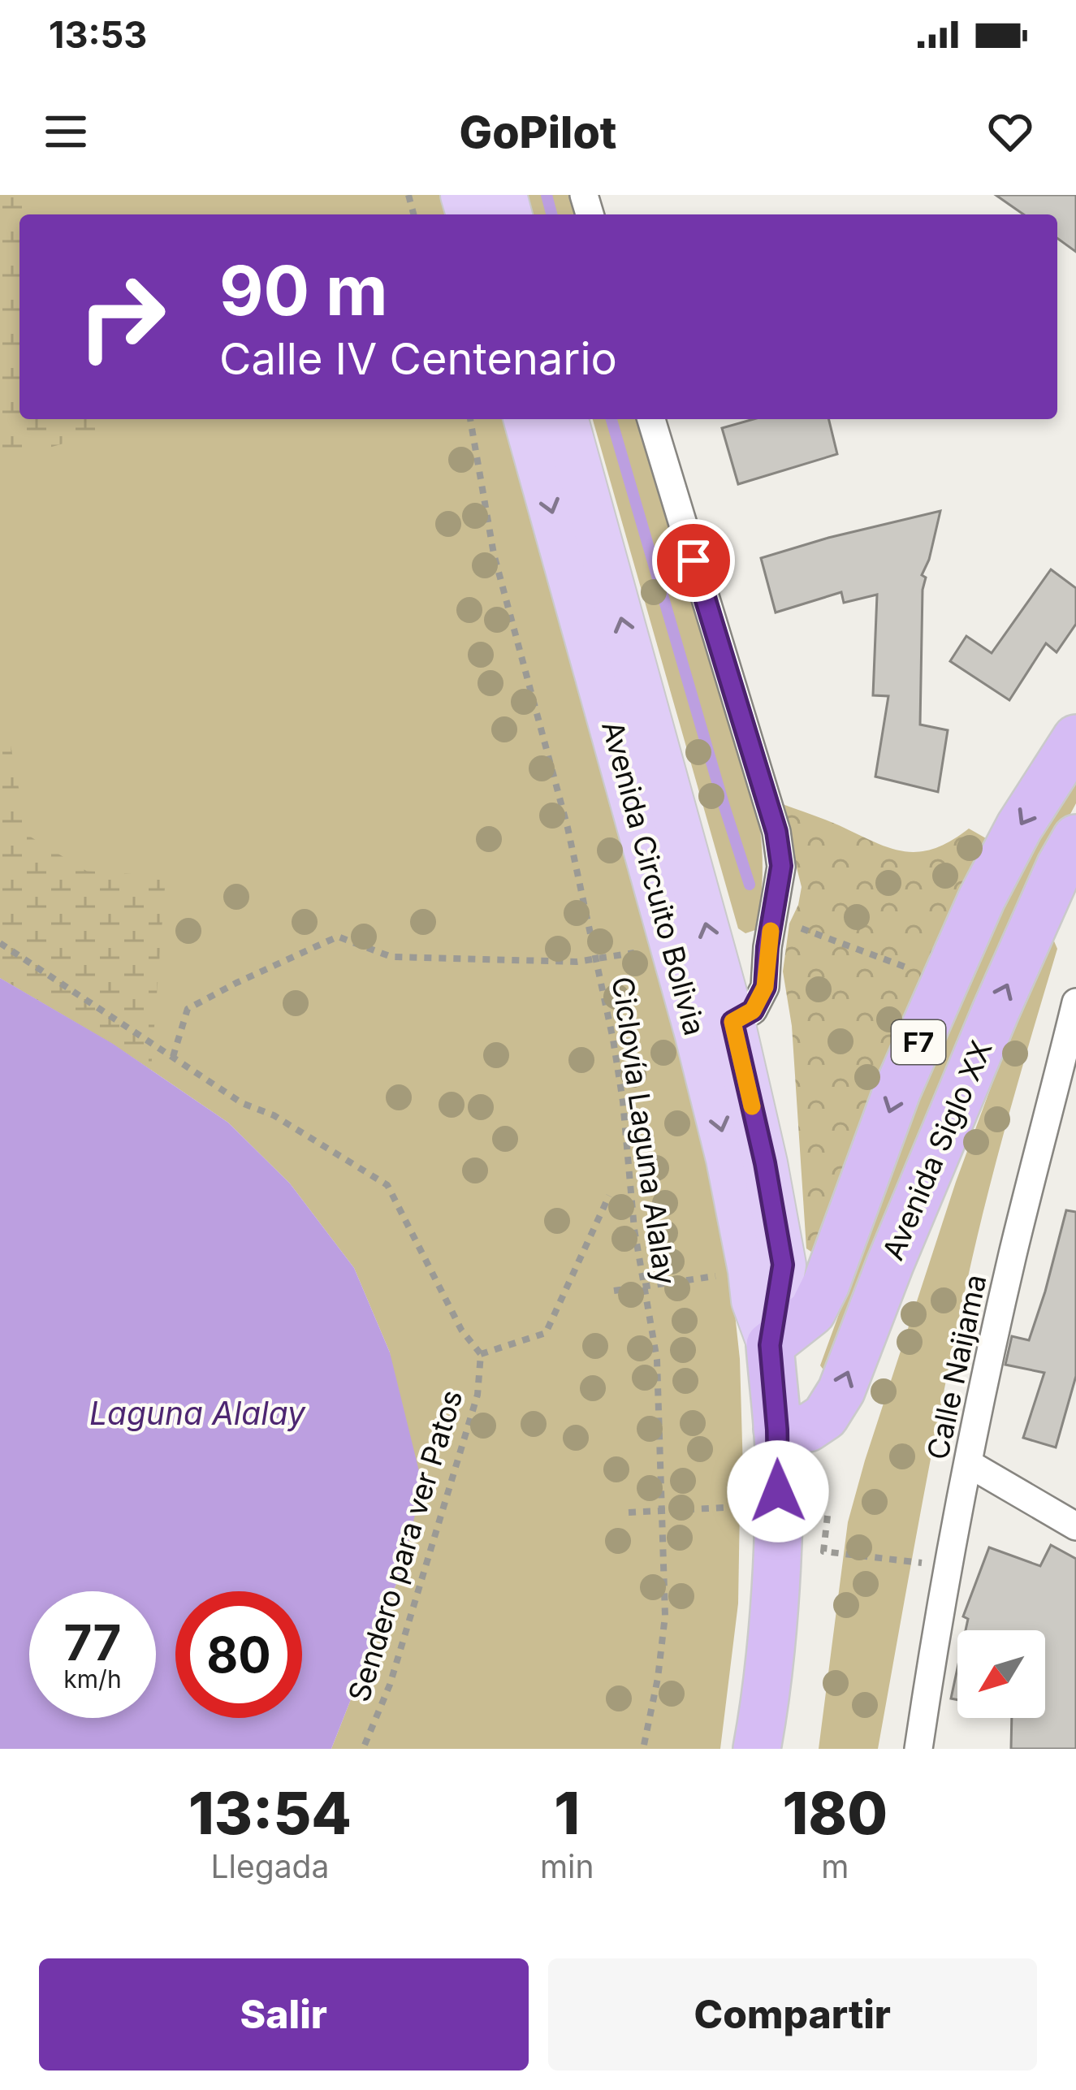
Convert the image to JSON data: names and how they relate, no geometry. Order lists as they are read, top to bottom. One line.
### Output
{"streets":{"highway":["Avenida Circuito Bolivia","F7","Avenida Siglo XX"],"street":["Calle Naijama"],"path":["Ciclovía Laguna Alalay","Sendero para ver Patos"]},"crossings":[["Avenida Circuito Bolivia","Avenida Siglo XX"]],"water":["Laguna Alalay"],"north":"bottom left","page":{"status":"13:53","header":"GoPilot","turn":["90 m","Calle IV Centenario"],"speed":"77 km/h","limit":"80","eta":["13:54","Llegada","1","min","180","m"],"buttons":["Salir","Compartir"]}}
